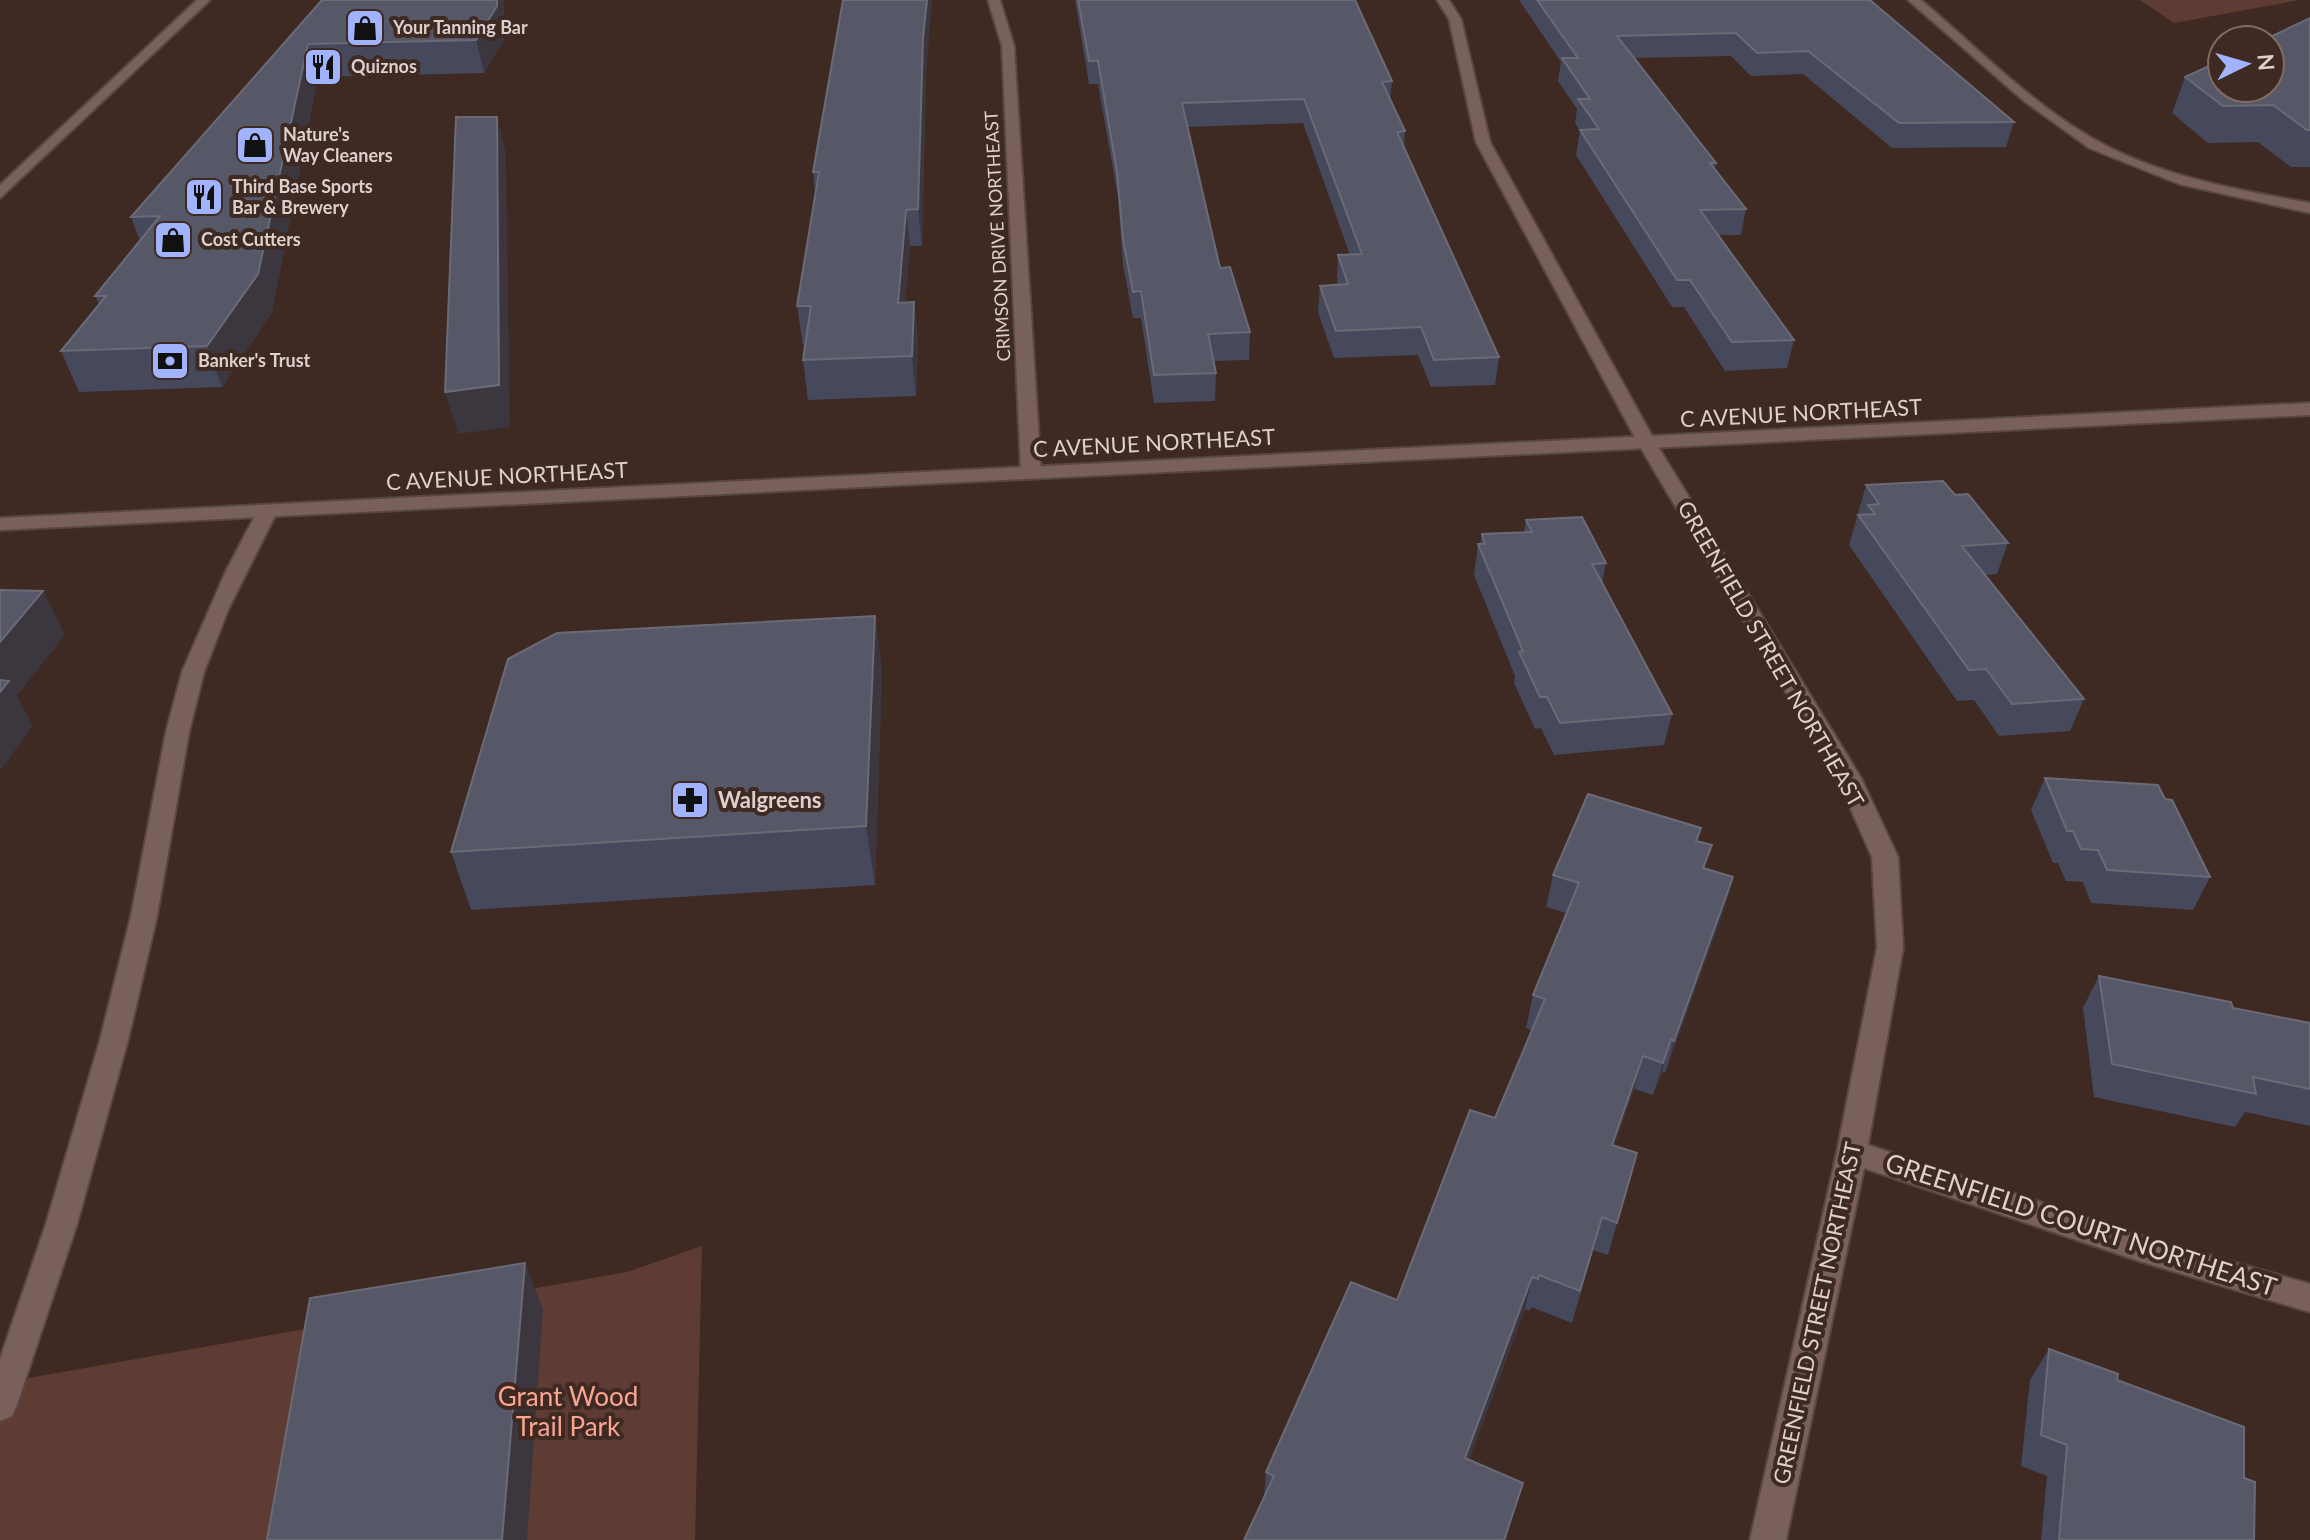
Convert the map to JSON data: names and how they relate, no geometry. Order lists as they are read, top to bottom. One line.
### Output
{"streets":{"street":["CRIMSON DRIVE NORTHEAST","C AVENUE NORTHEAST","GREENFIELD STREET NORTHEAST","GREENFIELD COURT NORTHEAST"]},"crossings":[["CRIMSON DRIVE NORTHEAST","C AVENUE NORTHEAST"],["C AVENUE NORTHEAST","GREENFIELD STREET NORTHEAST"],["GREENFIELD STREET NORTHEAST","GREENFIELD COURT NORTHEAST"]],"parks":["Grant Wood Trail Park"],"places":{"shop":["Your Tanning Bar","Nature's Way Cleaners","Cost Cutters"],"restaurant":["Quiznos","Third Base Sports Bar & Brewery"],"bank":["Banker's Trust"],"pharmacy":["Walgreens"]},"north":"right"}
